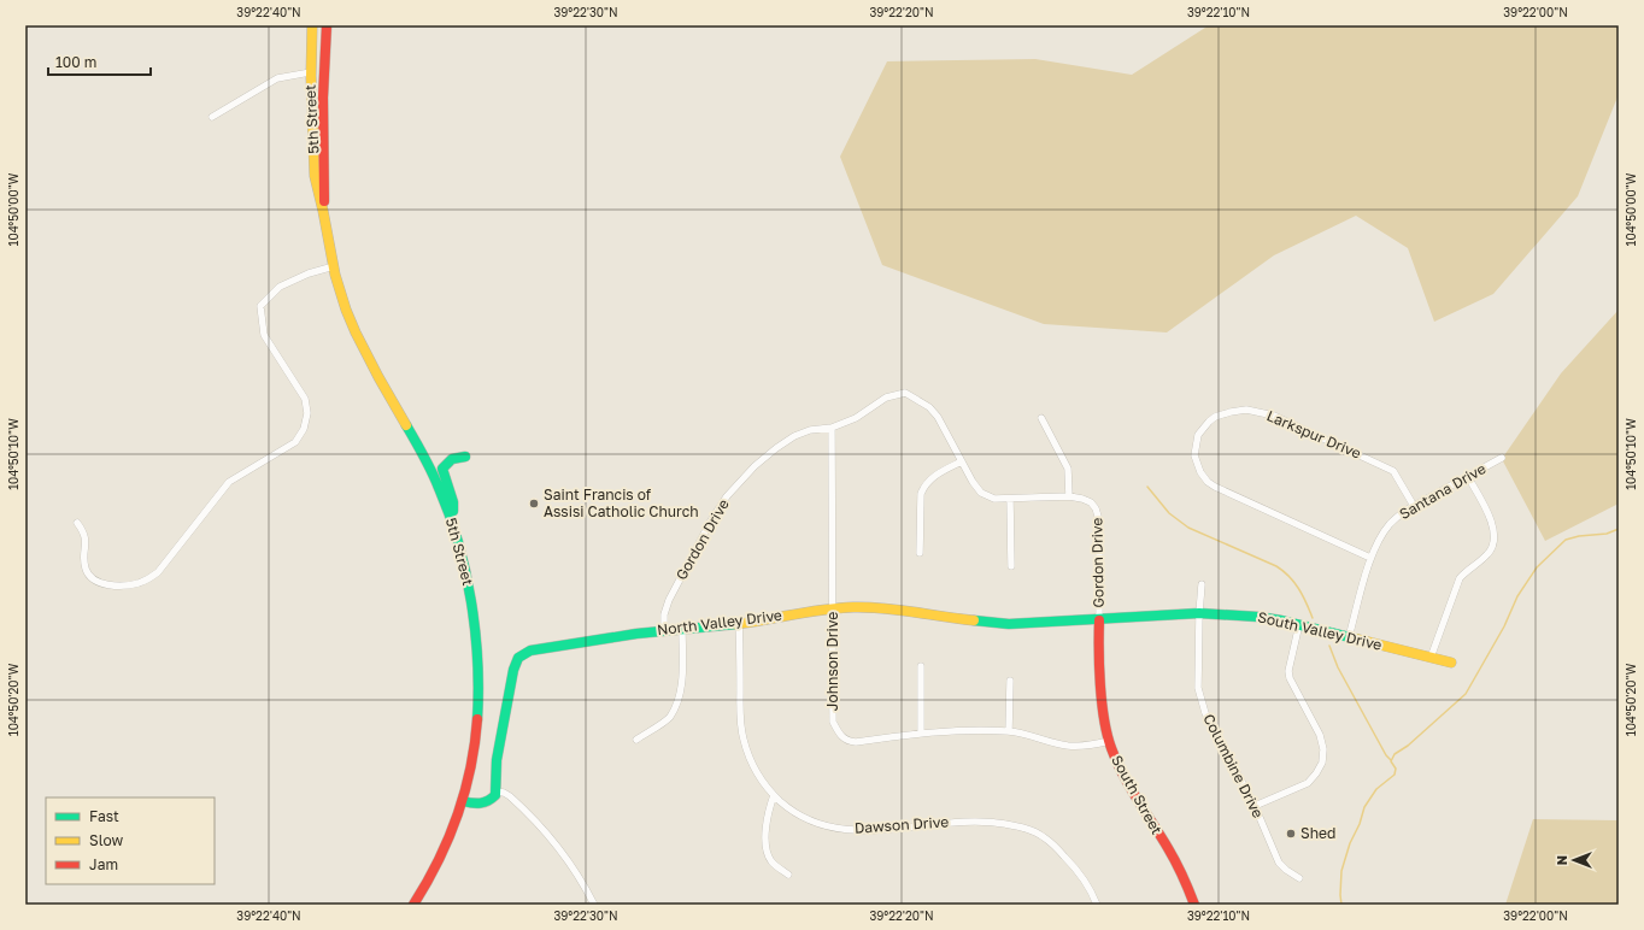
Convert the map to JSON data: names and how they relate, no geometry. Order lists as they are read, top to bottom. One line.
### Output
{"streets":{"street":["5th Street","Larkspur Drive","Santana Drive","Gordon Drive","North Valley Drive","South Valley Drive","Johnson Drive","Columbine Drive","South Street","Dawson Drive"]},"crossings":[["Larkspur Drive","Santana Drive"],["Santana Drive","South Valley Drive"],["Gordon Drive","North Valley Drive"],["Gordon Drive","South Valley Drive"],["Gordon Drive","Johnson Drive"],["Gordon Drive","South Street"],["North Valley Drive","South Valley Drive"],["North Valley Drive","Johnson Drive"],["North Valley Drive","South Street"],["North Valley Drive","Dawson Drive"],["South Valley Drive","Columbine Drive"],["South Valley Drive","South Street"],["Johnson Drive","South Street"]],"places":["Saint Francis of Assisi Catholic Church","Shed"],"legend":["Fast","Slow","Jam"],"scale_bar":"100 m","north":"left","coordinates":["39°22'40\"N","39°22'30\"N","39°22'20\"N","39°22'10\"N","39°22'00\"N","104°50'00\"W","104°50'10\"W","104°50'20\"W"]}
